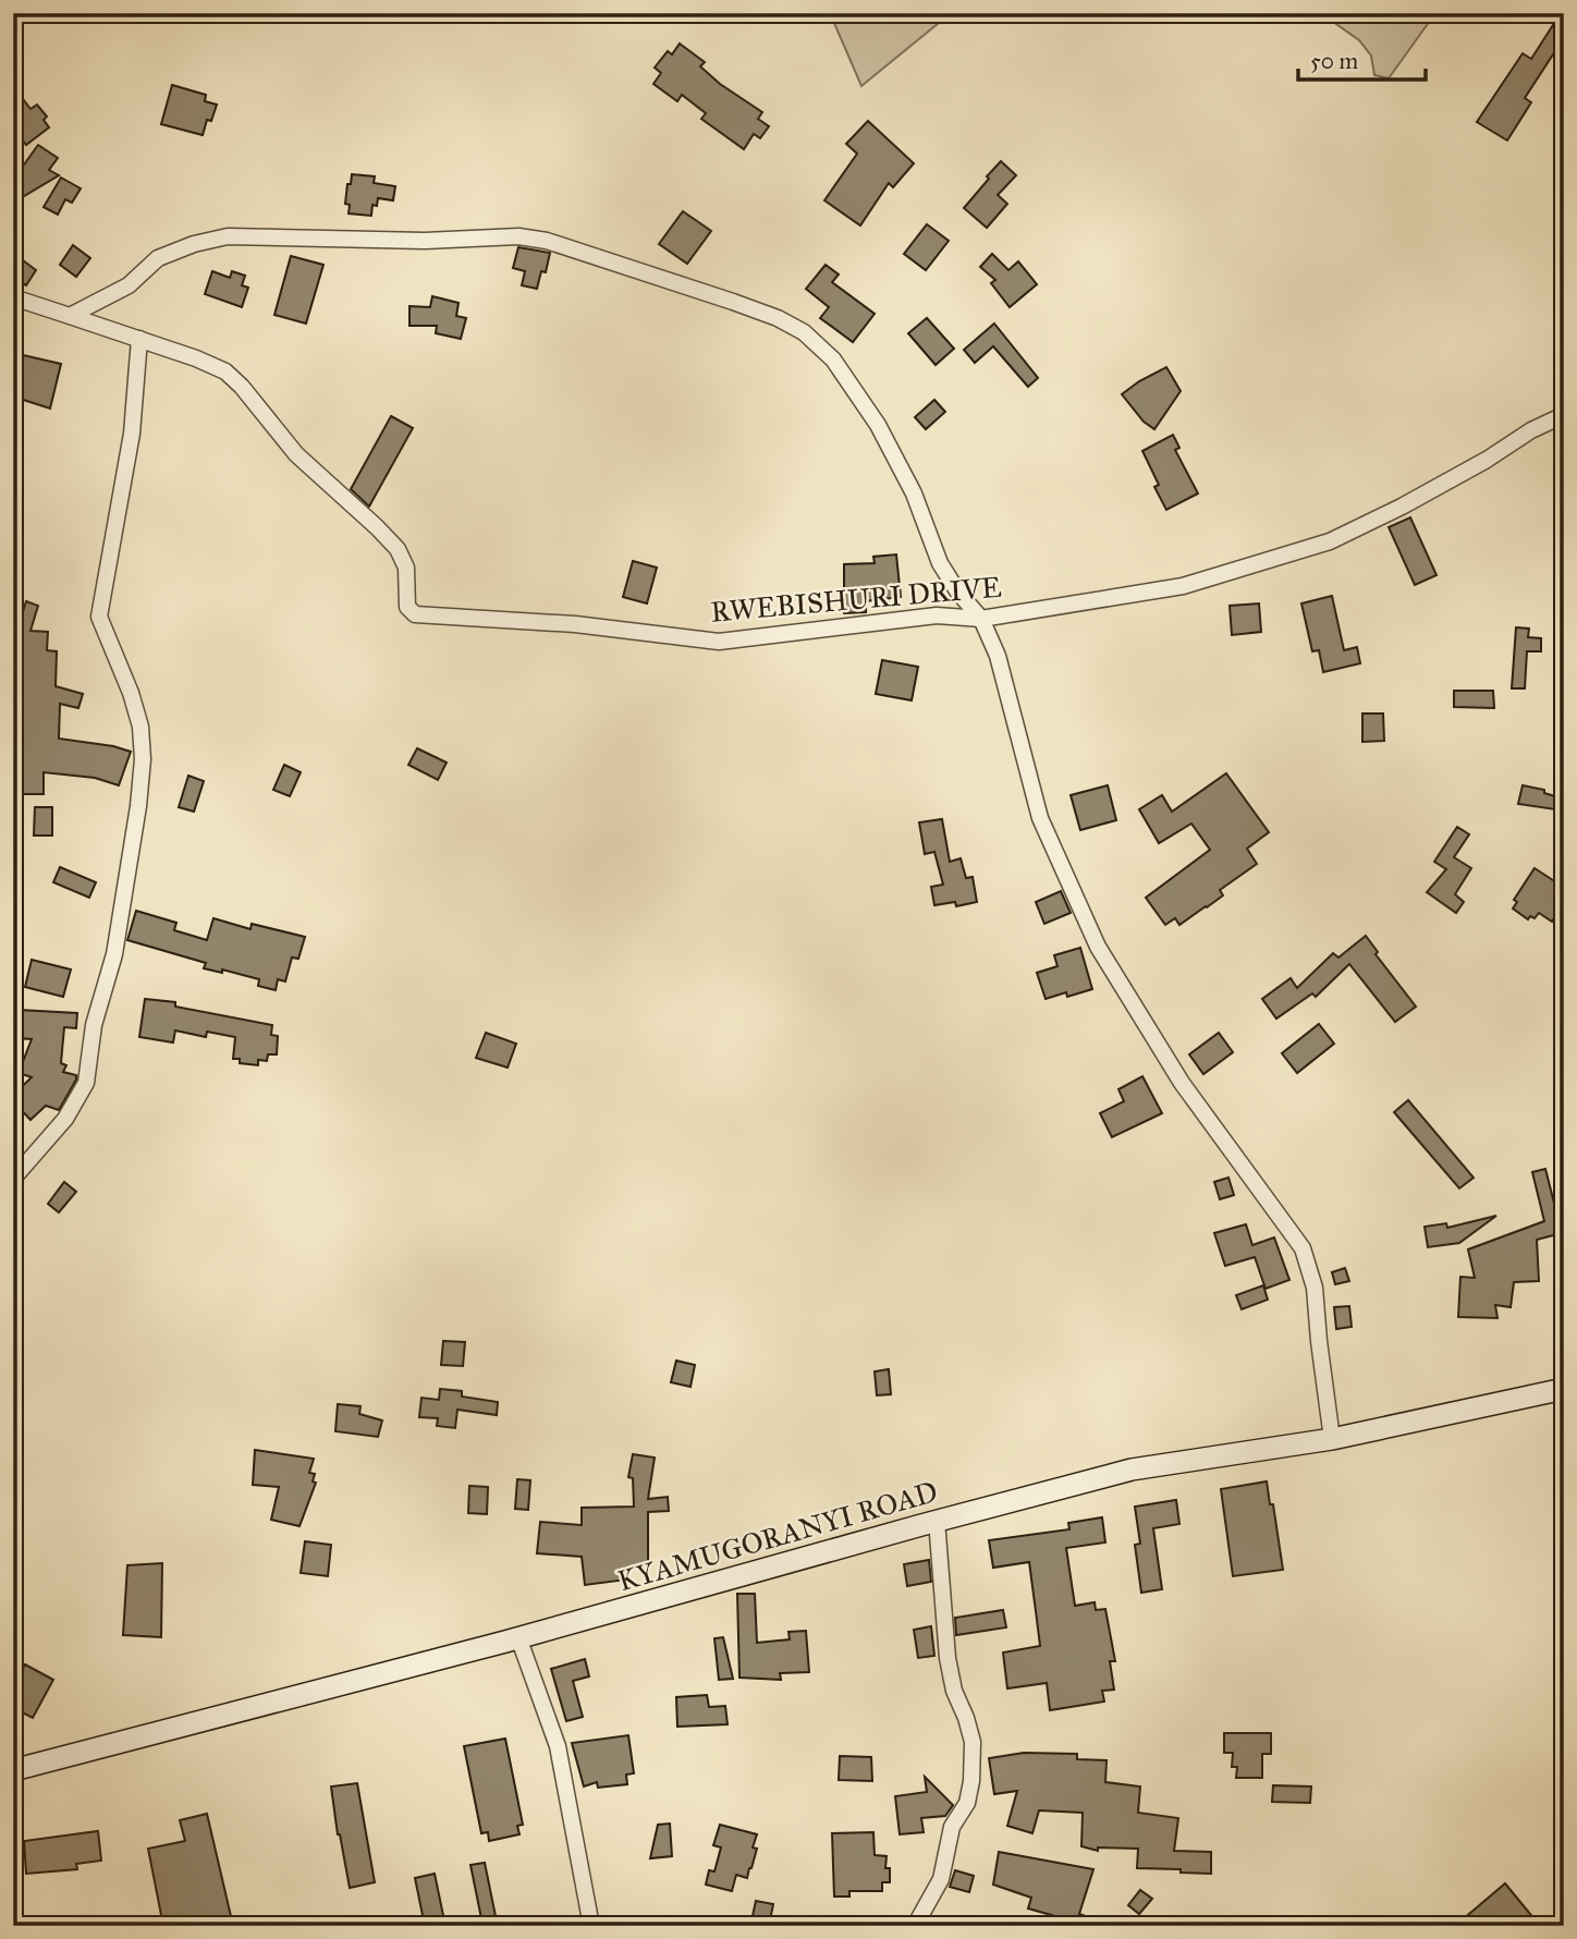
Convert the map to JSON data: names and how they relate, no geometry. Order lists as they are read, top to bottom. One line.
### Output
{"streets":{"street":["RWEBISHURI DRIVE","KYAMUGORANYI ROAD"]},"scale_bar":"50 m"}
